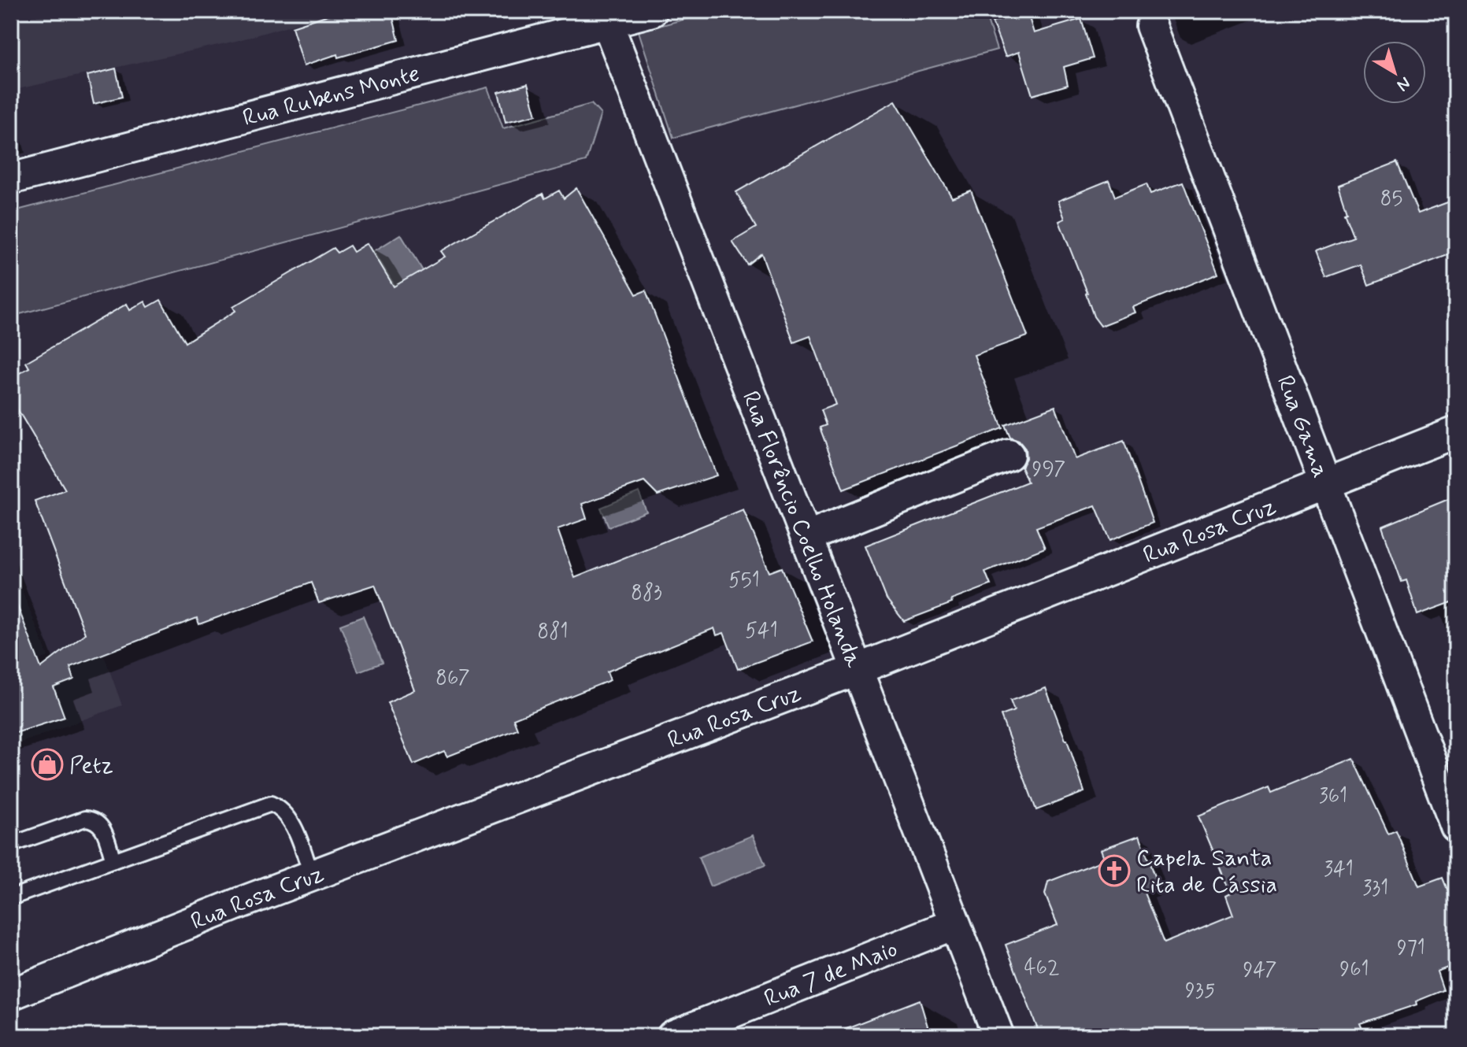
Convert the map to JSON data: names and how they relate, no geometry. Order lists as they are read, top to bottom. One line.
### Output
{"streets":{"street":["Rua Rubens Monte","Rua Gama","Rua Florêncio Coelho Holanda","Rua Rosa Cruz","Rua 7 de Maio"]},"crossings":[["Rua Rubens Monte","Rua Florêncio Coelho Holanda"],["Rua Gama","Rua Rosa Cruz"],["Rua Florêncio Coelho Holanda","Rua Rosa Cruz"],["Rua Florêncio Coelho Holanda","Rua 7 de Maio"]],"places":{"shop":["Petz"],"church":["Capela Santa Rita de Cássia"]},"house_numbers":["85","997","551","883","541","881","867","361","341","331","971","462","961","947","935"],"north":"bottom right"}
